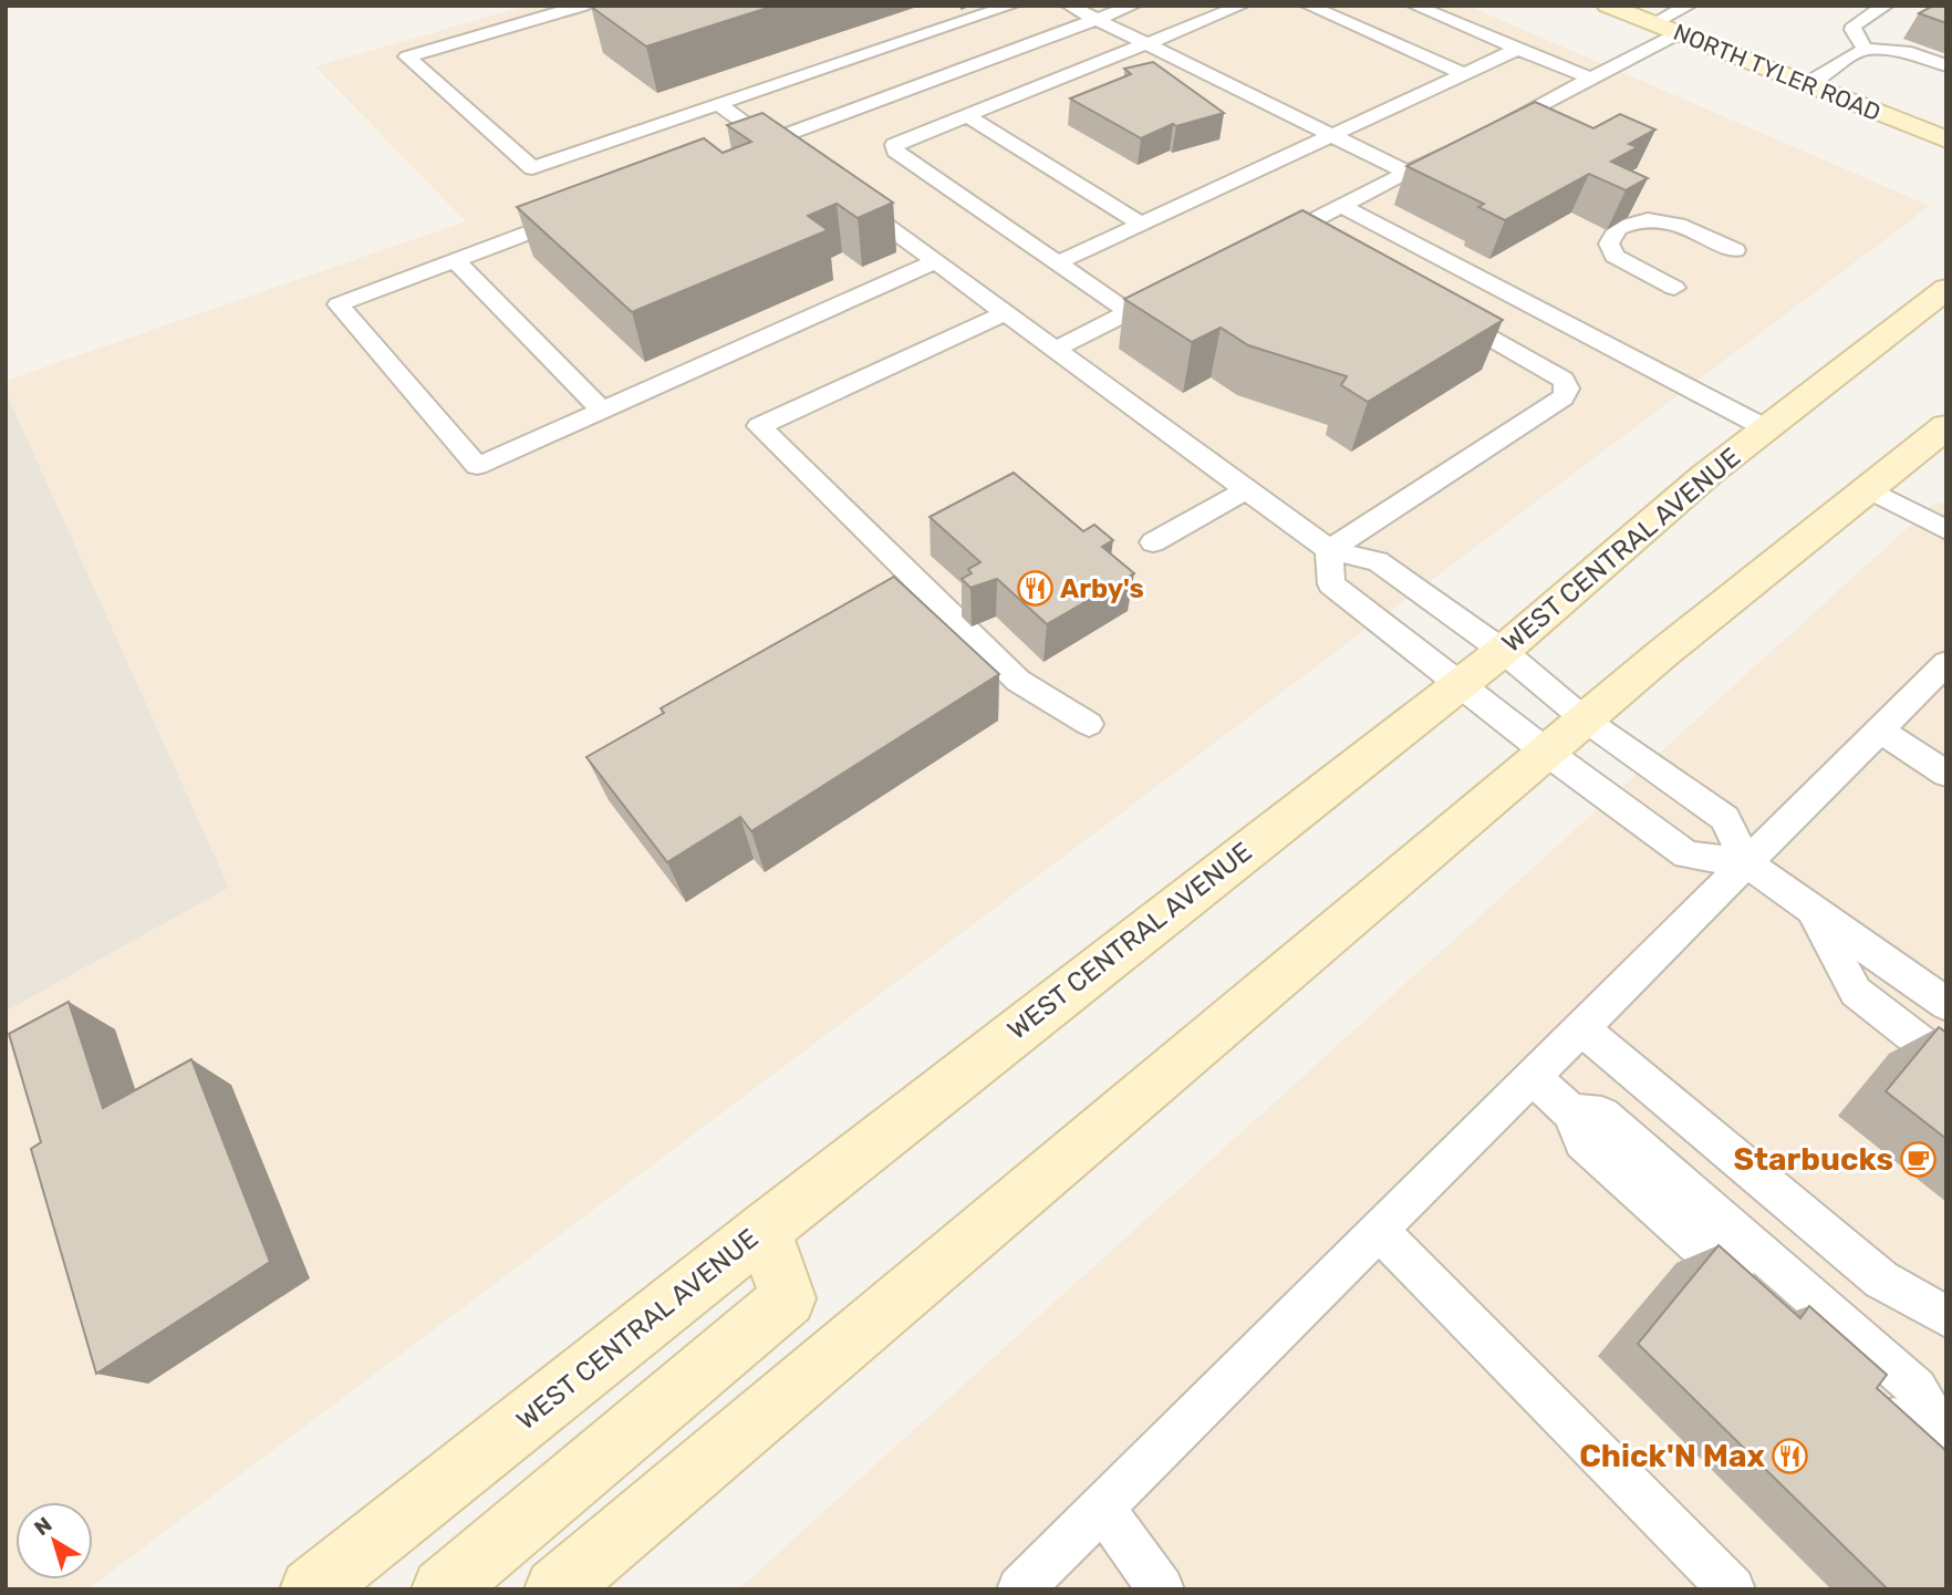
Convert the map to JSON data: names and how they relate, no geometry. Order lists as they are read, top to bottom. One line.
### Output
{"streets":{"main road":["NORTH TYLER ROAD","WEST CENTRAL AVENUE"]},"places":{"restaurant":["Arby's","Chick'N Max"],"cafe":["Starbucks"]},"north":"top left"}
